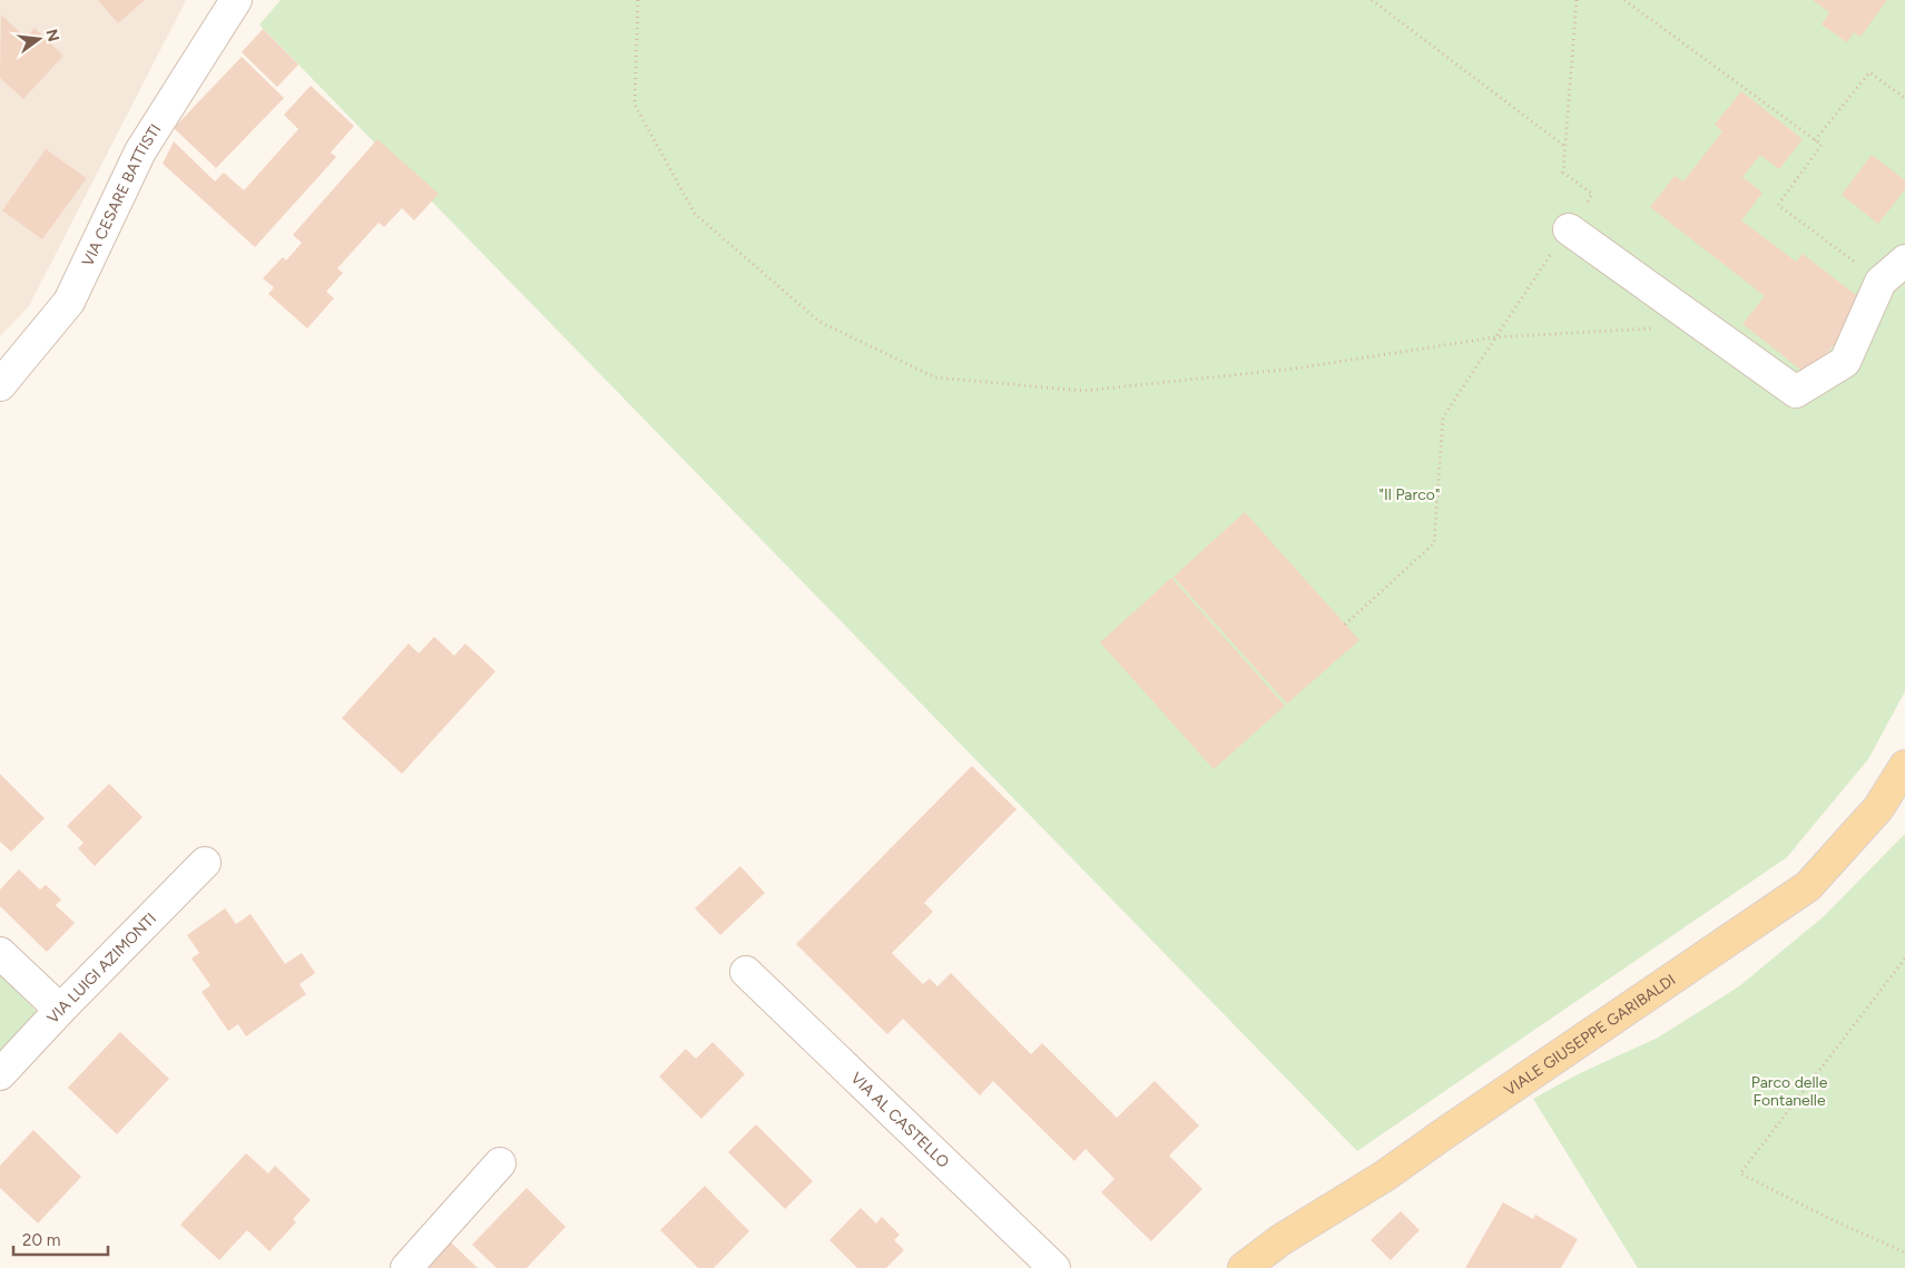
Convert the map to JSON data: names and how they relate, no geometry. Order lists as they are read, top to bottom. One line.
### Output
{"streets":{"main road":["VIALE GIUSEPPE GARIBALDI"],"street":["VIA CESARE BATTISTI","VIA LUIGI AZIMONTI","VIA AL CASTELLO"]},"parks":["\"Il Parco\"","Parco delle Fontanelle"],"scale_bar":"20 m","north":"right"}
